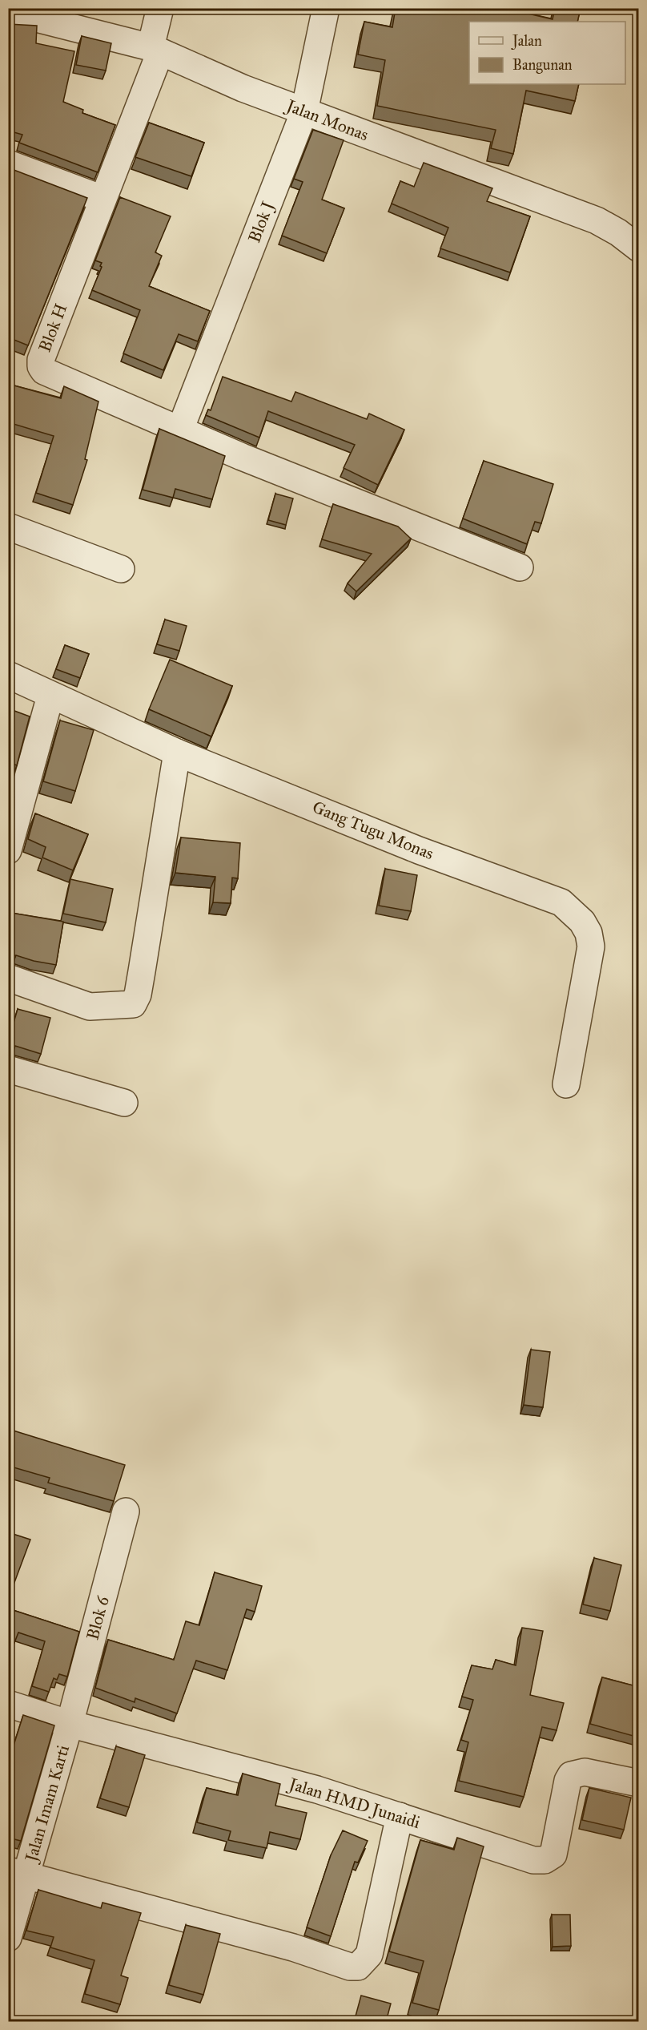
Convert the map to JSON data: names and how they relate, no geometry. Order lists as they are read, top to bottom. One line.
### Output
{"streets":{"street":["Jalan Monas","Blok J","Blok H","Gang Tugu Monas","Blok 6","Jalan Imam Karti","Jalan HMD Junaidi"]},"crossings":[["Jalan Monas","Blok J"],["Blok J","Blok H"],["Blok 6","Jalan Imam Karti"],["Blok 6","Jalan HMD Junaidi"],["Jalan Imam Karti","Jalan HMD Junaidi"]],"legend":["Jalan","Bangunan"]}
